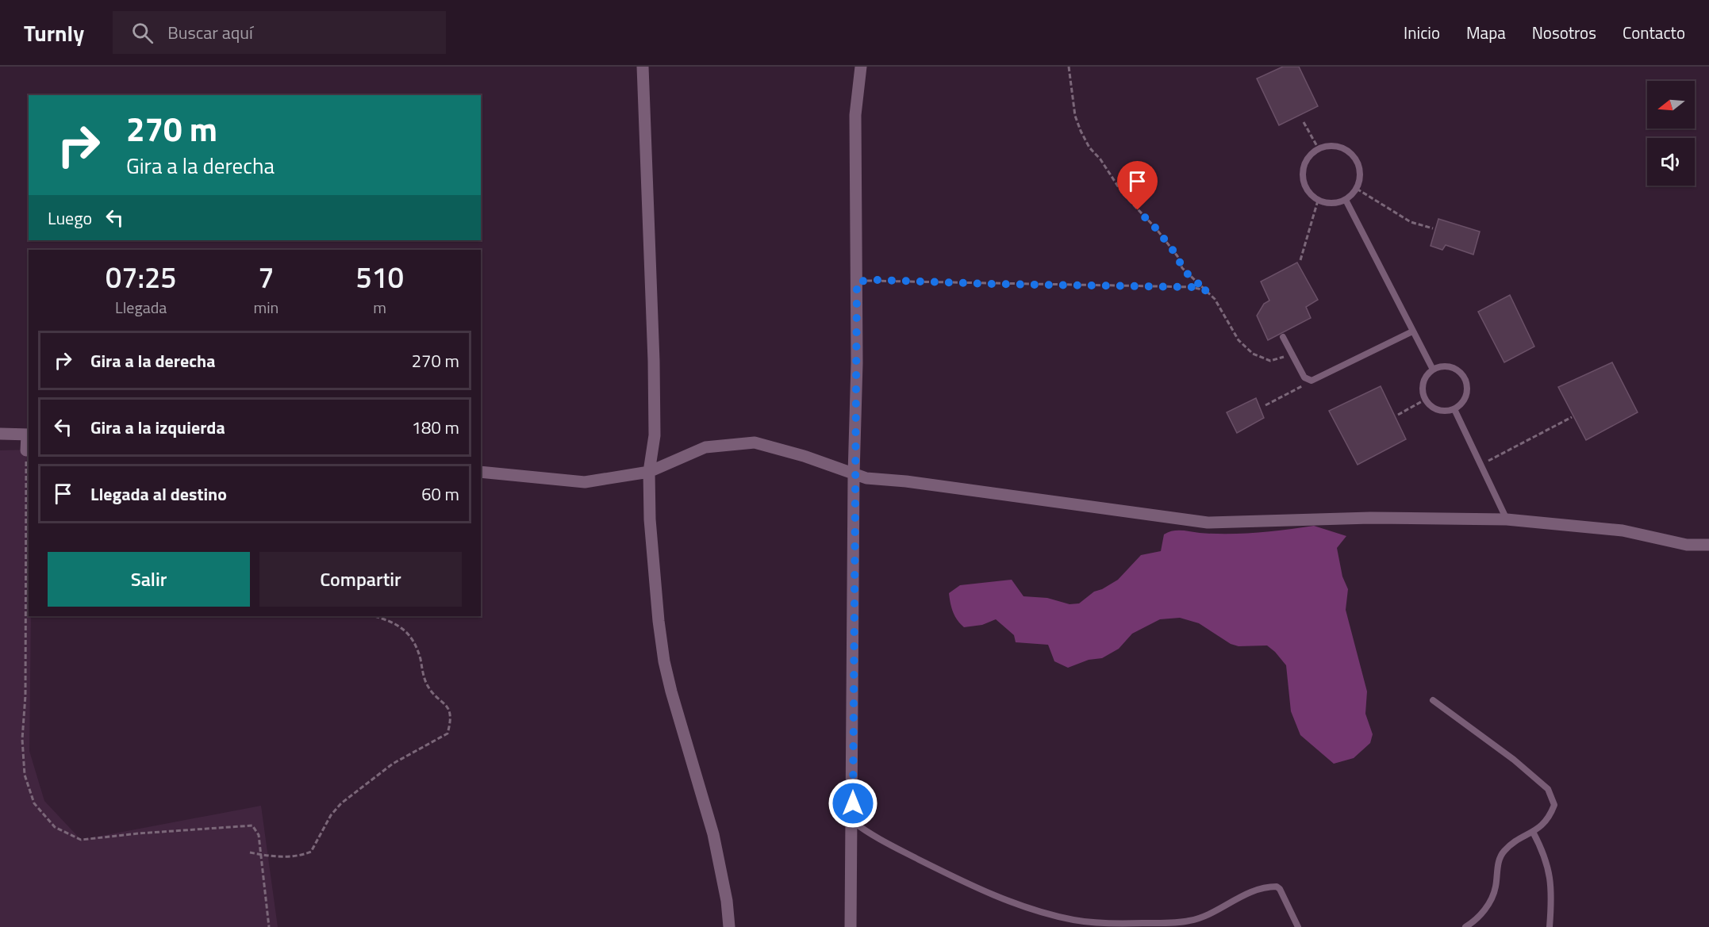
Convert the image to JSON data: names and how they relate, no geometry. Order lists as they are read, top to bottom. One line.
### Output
{"north":"left","page":{"header":"Turnly","search":"Buscar aquí","nav":["Inicio","Mapa","Nosotros","Contacto"],"turn":["270 m","Gira a la derecha"],"then":"Luego","eta":["07:25","Llegada","7","min","510","m"],"list":[{"name":"Gira a la derecha","value":"270 m"},{"name":"Gira a la izquierda","value":"180 m"},{"name":"Llegada al destino","value":"60 m"}],"buttons":["Salir","Compartir"]}}
